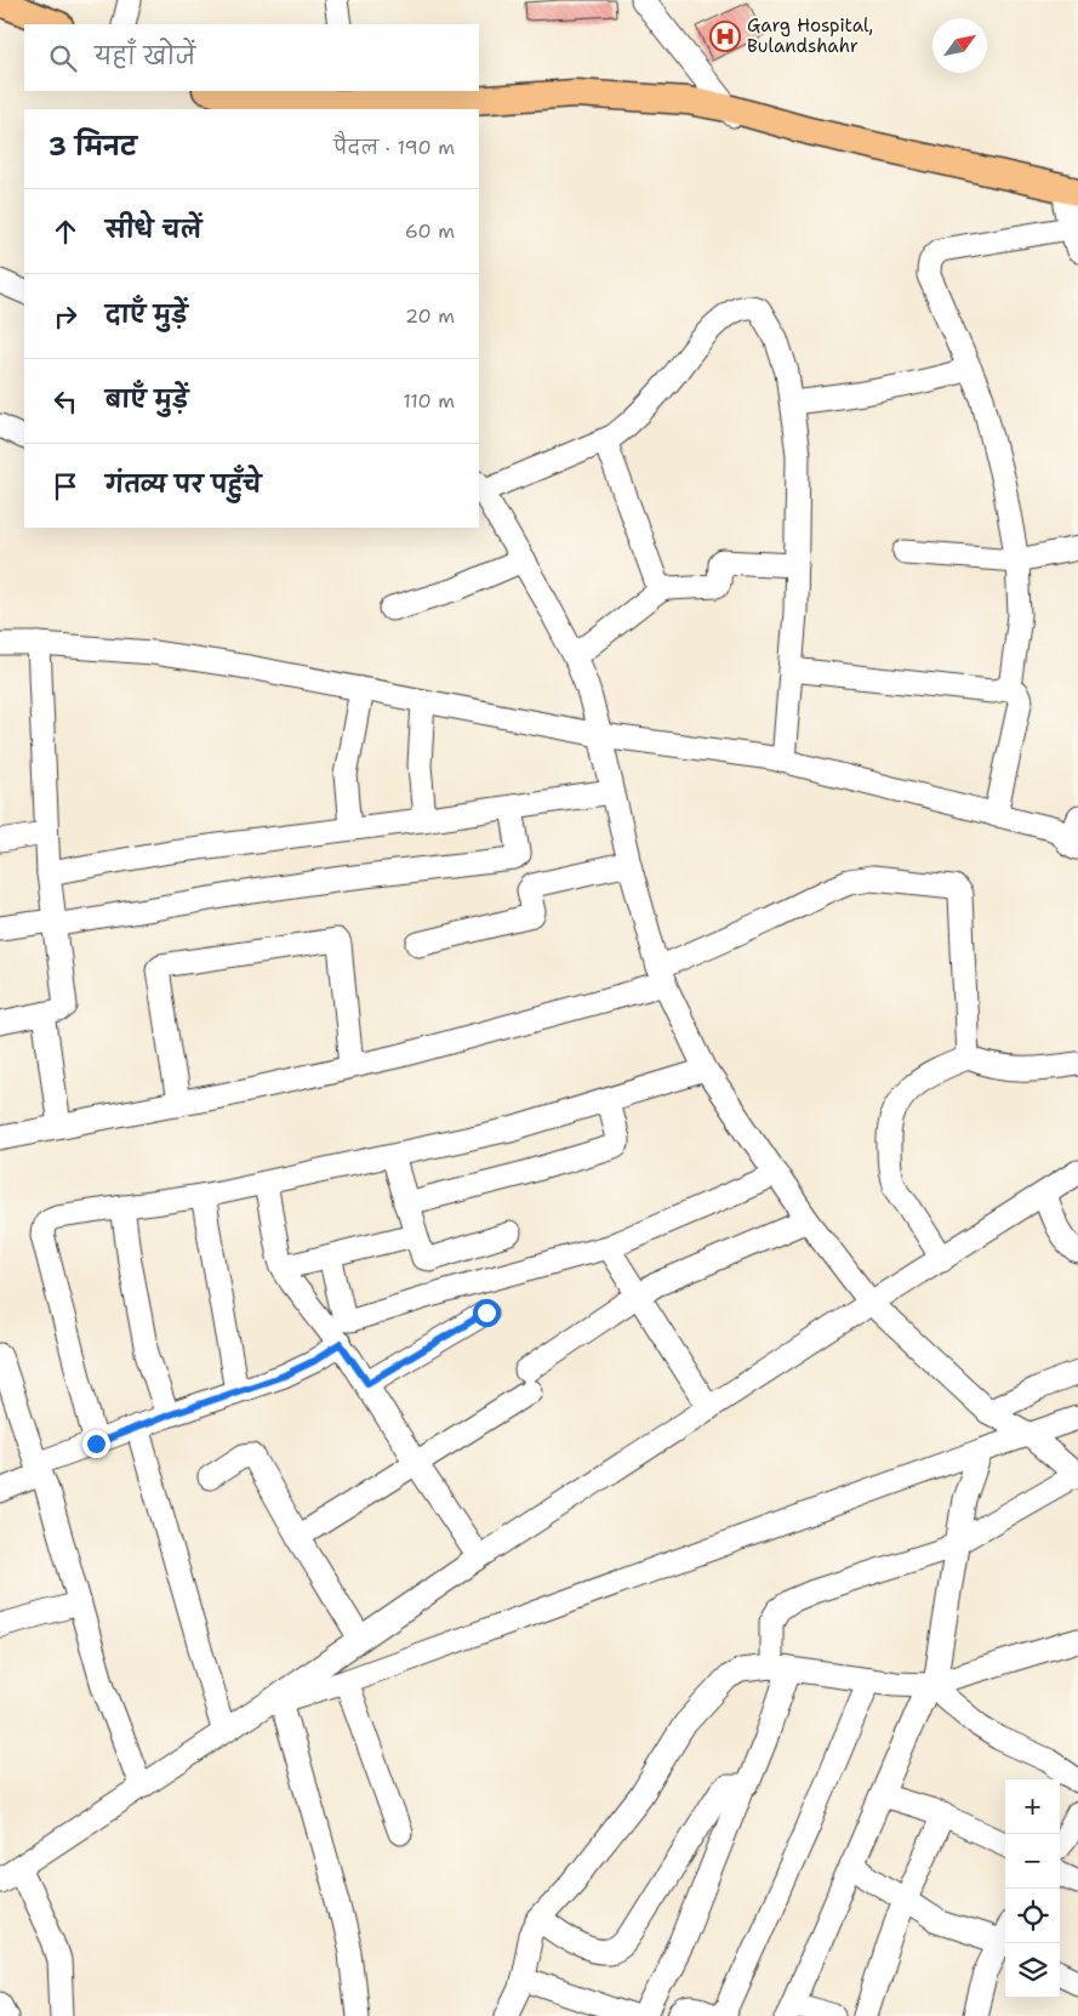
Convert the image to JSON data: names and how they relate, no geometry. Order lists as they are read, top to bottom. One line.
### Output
{"places":{"hospital":["Garg Hospital, Bulandshahr"]},"north":"top right","page":{"search":"यहाँ खोजें","heading":["3 मिनट","पैदल · 190 m"],"list":[["सीधे चलें","60 m"],["दाएँ मुड़ें","20 m"],["बाएँ मुड़ें","110 m"],"गंतव्य पर पहुँचे"],"map_buttons":["+","−"]}}
